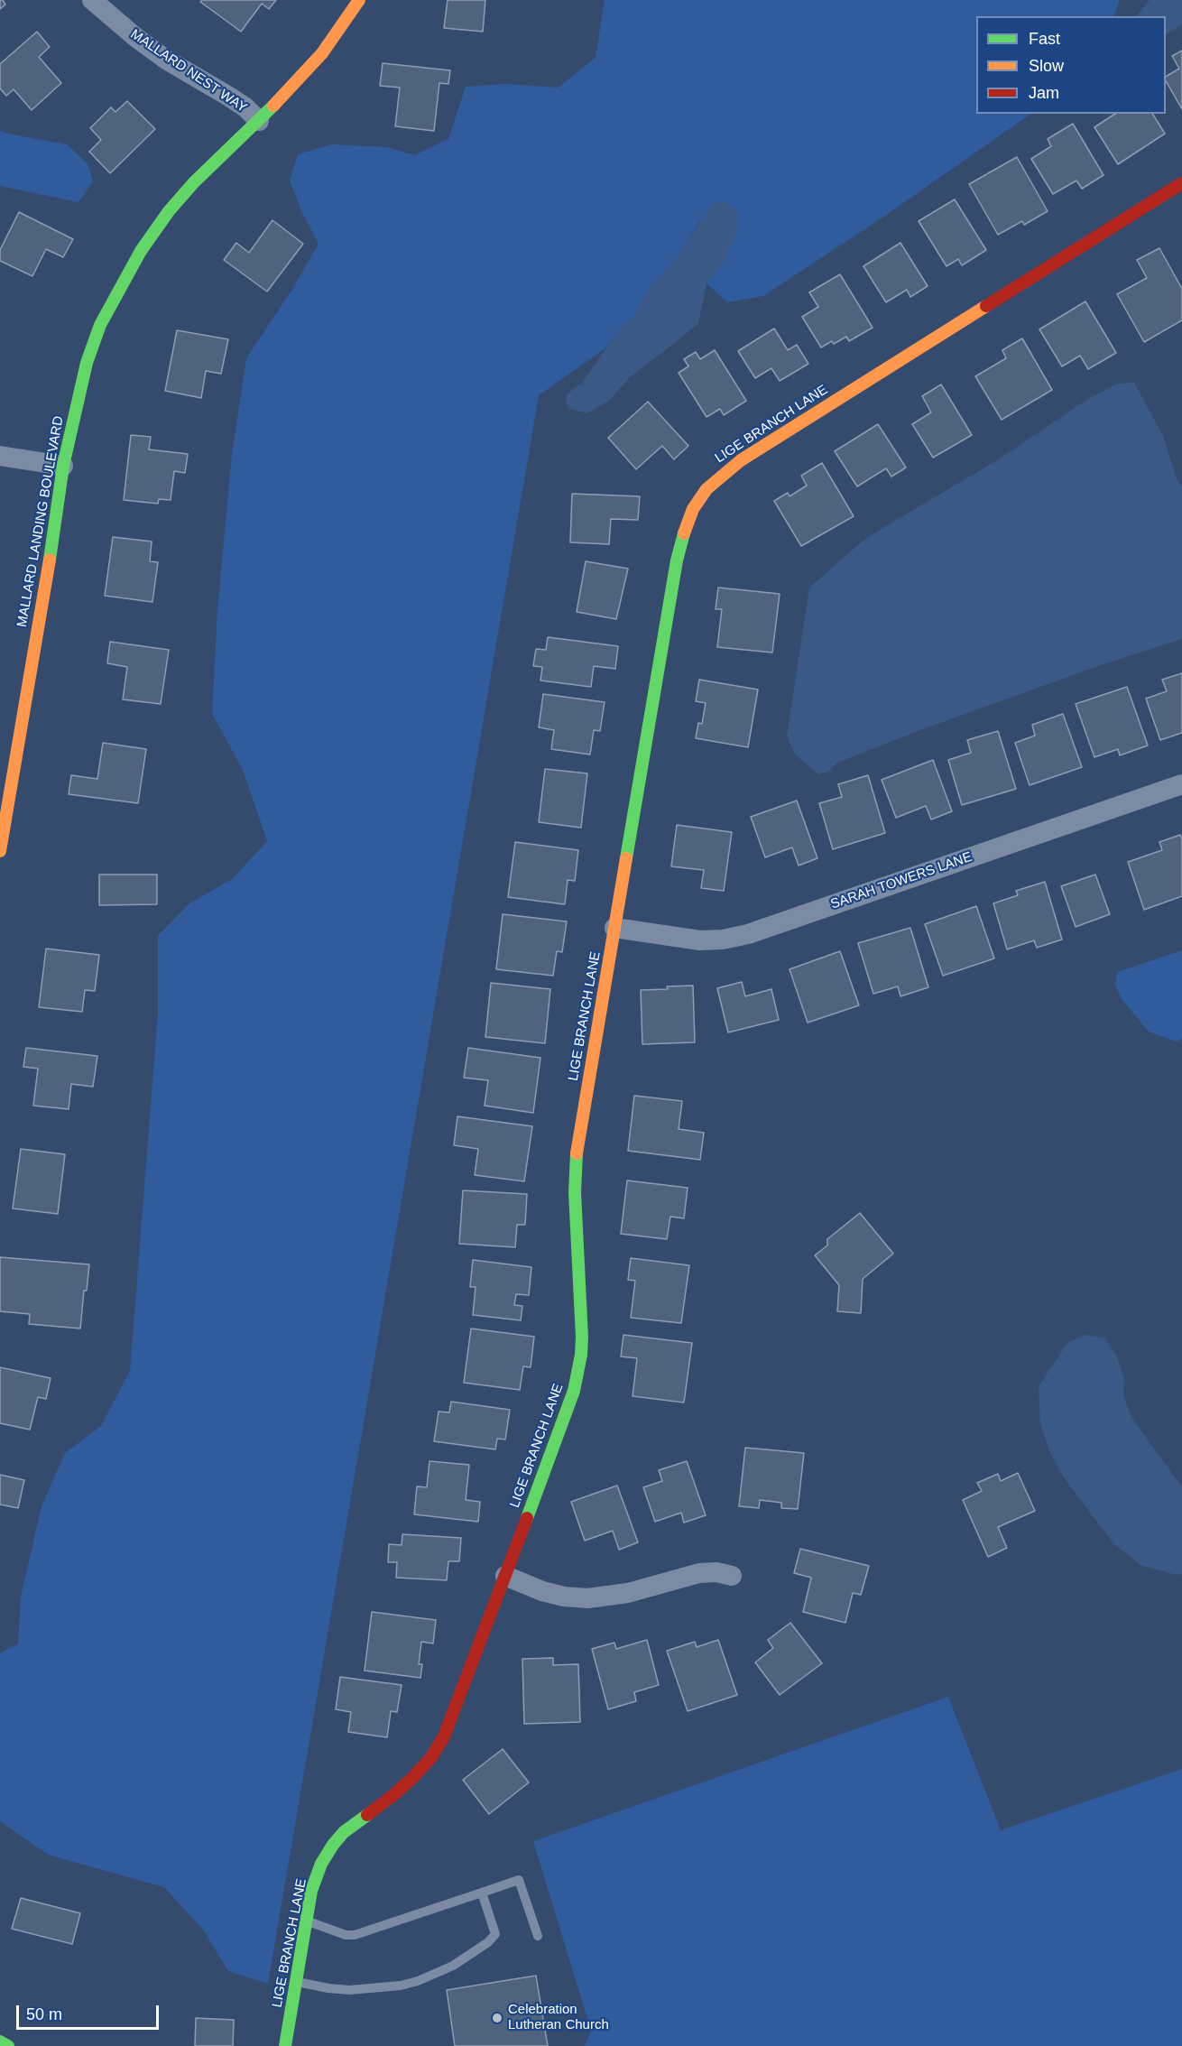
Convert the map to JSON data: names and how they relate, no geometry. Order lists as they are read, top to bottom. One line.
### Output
{"streets":{"street":["MALLARD NEST WAY","LIGE BRANCH LANE","MALLARD LANDING BOULEVARD","SARAH TOWERS LANE"]},"crossings":[["MALLARD NEST WAY","MALLARD LANDING BOULEVARD"],["LIGE BRANCH LANE","SARAH TOWERS LANE"]],"places":["Celebration Lutheran Church"],"legend":["Fast","Slow","Jam"],"scale_bar":"50 m"}
